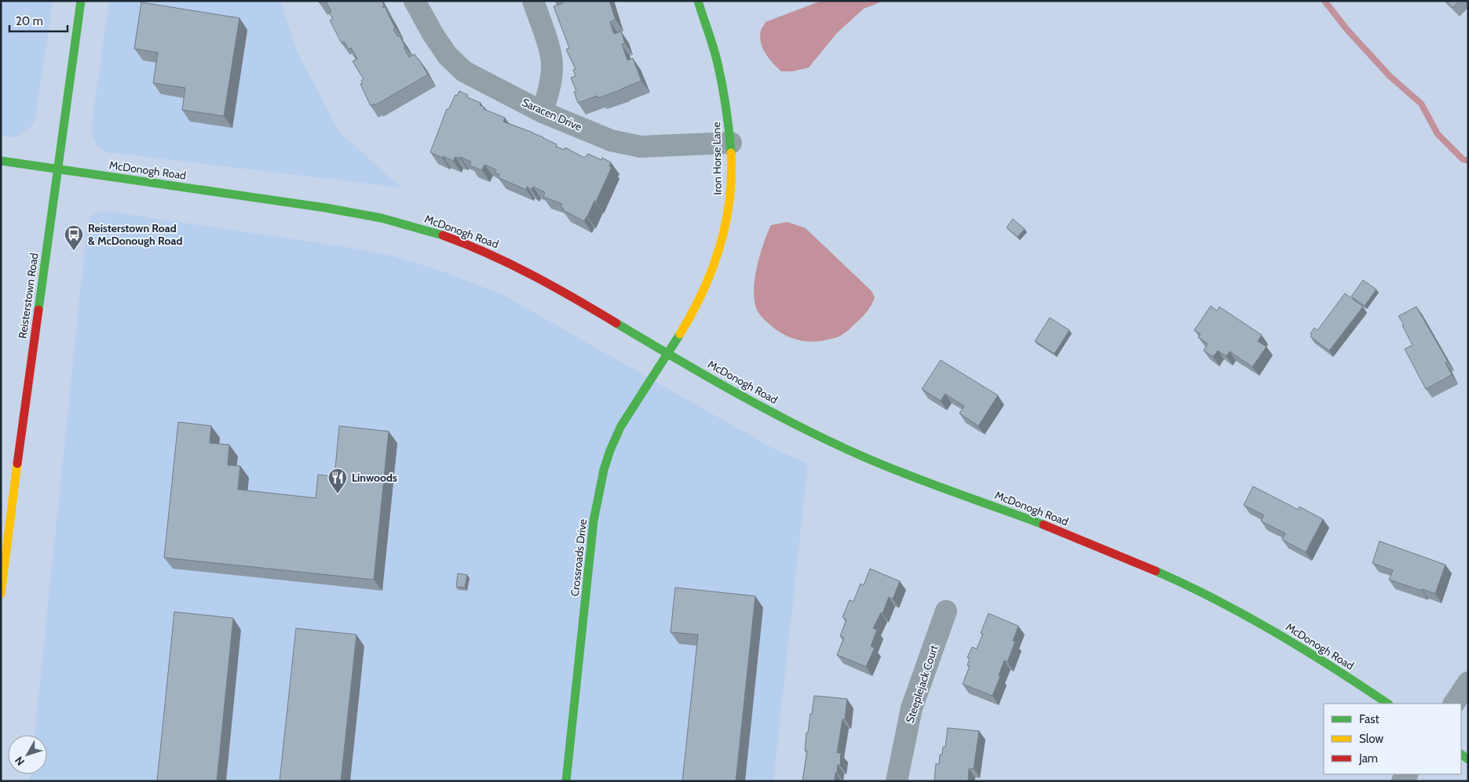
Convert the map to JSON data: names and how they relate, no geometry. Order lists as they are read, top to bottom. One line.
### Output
{"streets":{"main road":["Iron Horse Lane","McDonogh Road","Reisterstown Road","Crossroads Drive"],"street":["Saracen Drive","Steeplejack Court"]},"crossings":[["Saracen Drive","Iron Horse Lane"],["Iron Horse Lane","McDonogh Road"],["Iron Horse Lane","Crossroads Drive"],["McDonogh Road","Reisterstown Road"],["McDonogh Road","Crossroads Drive"]],"places":{"bus stop":["Reisterstown Road & McDonough Road"],"restaurant":["Linwoods"]},"legend":["Fast","Slow","Jam"],"scale_bar":"20 m","north":"bottom left"}
